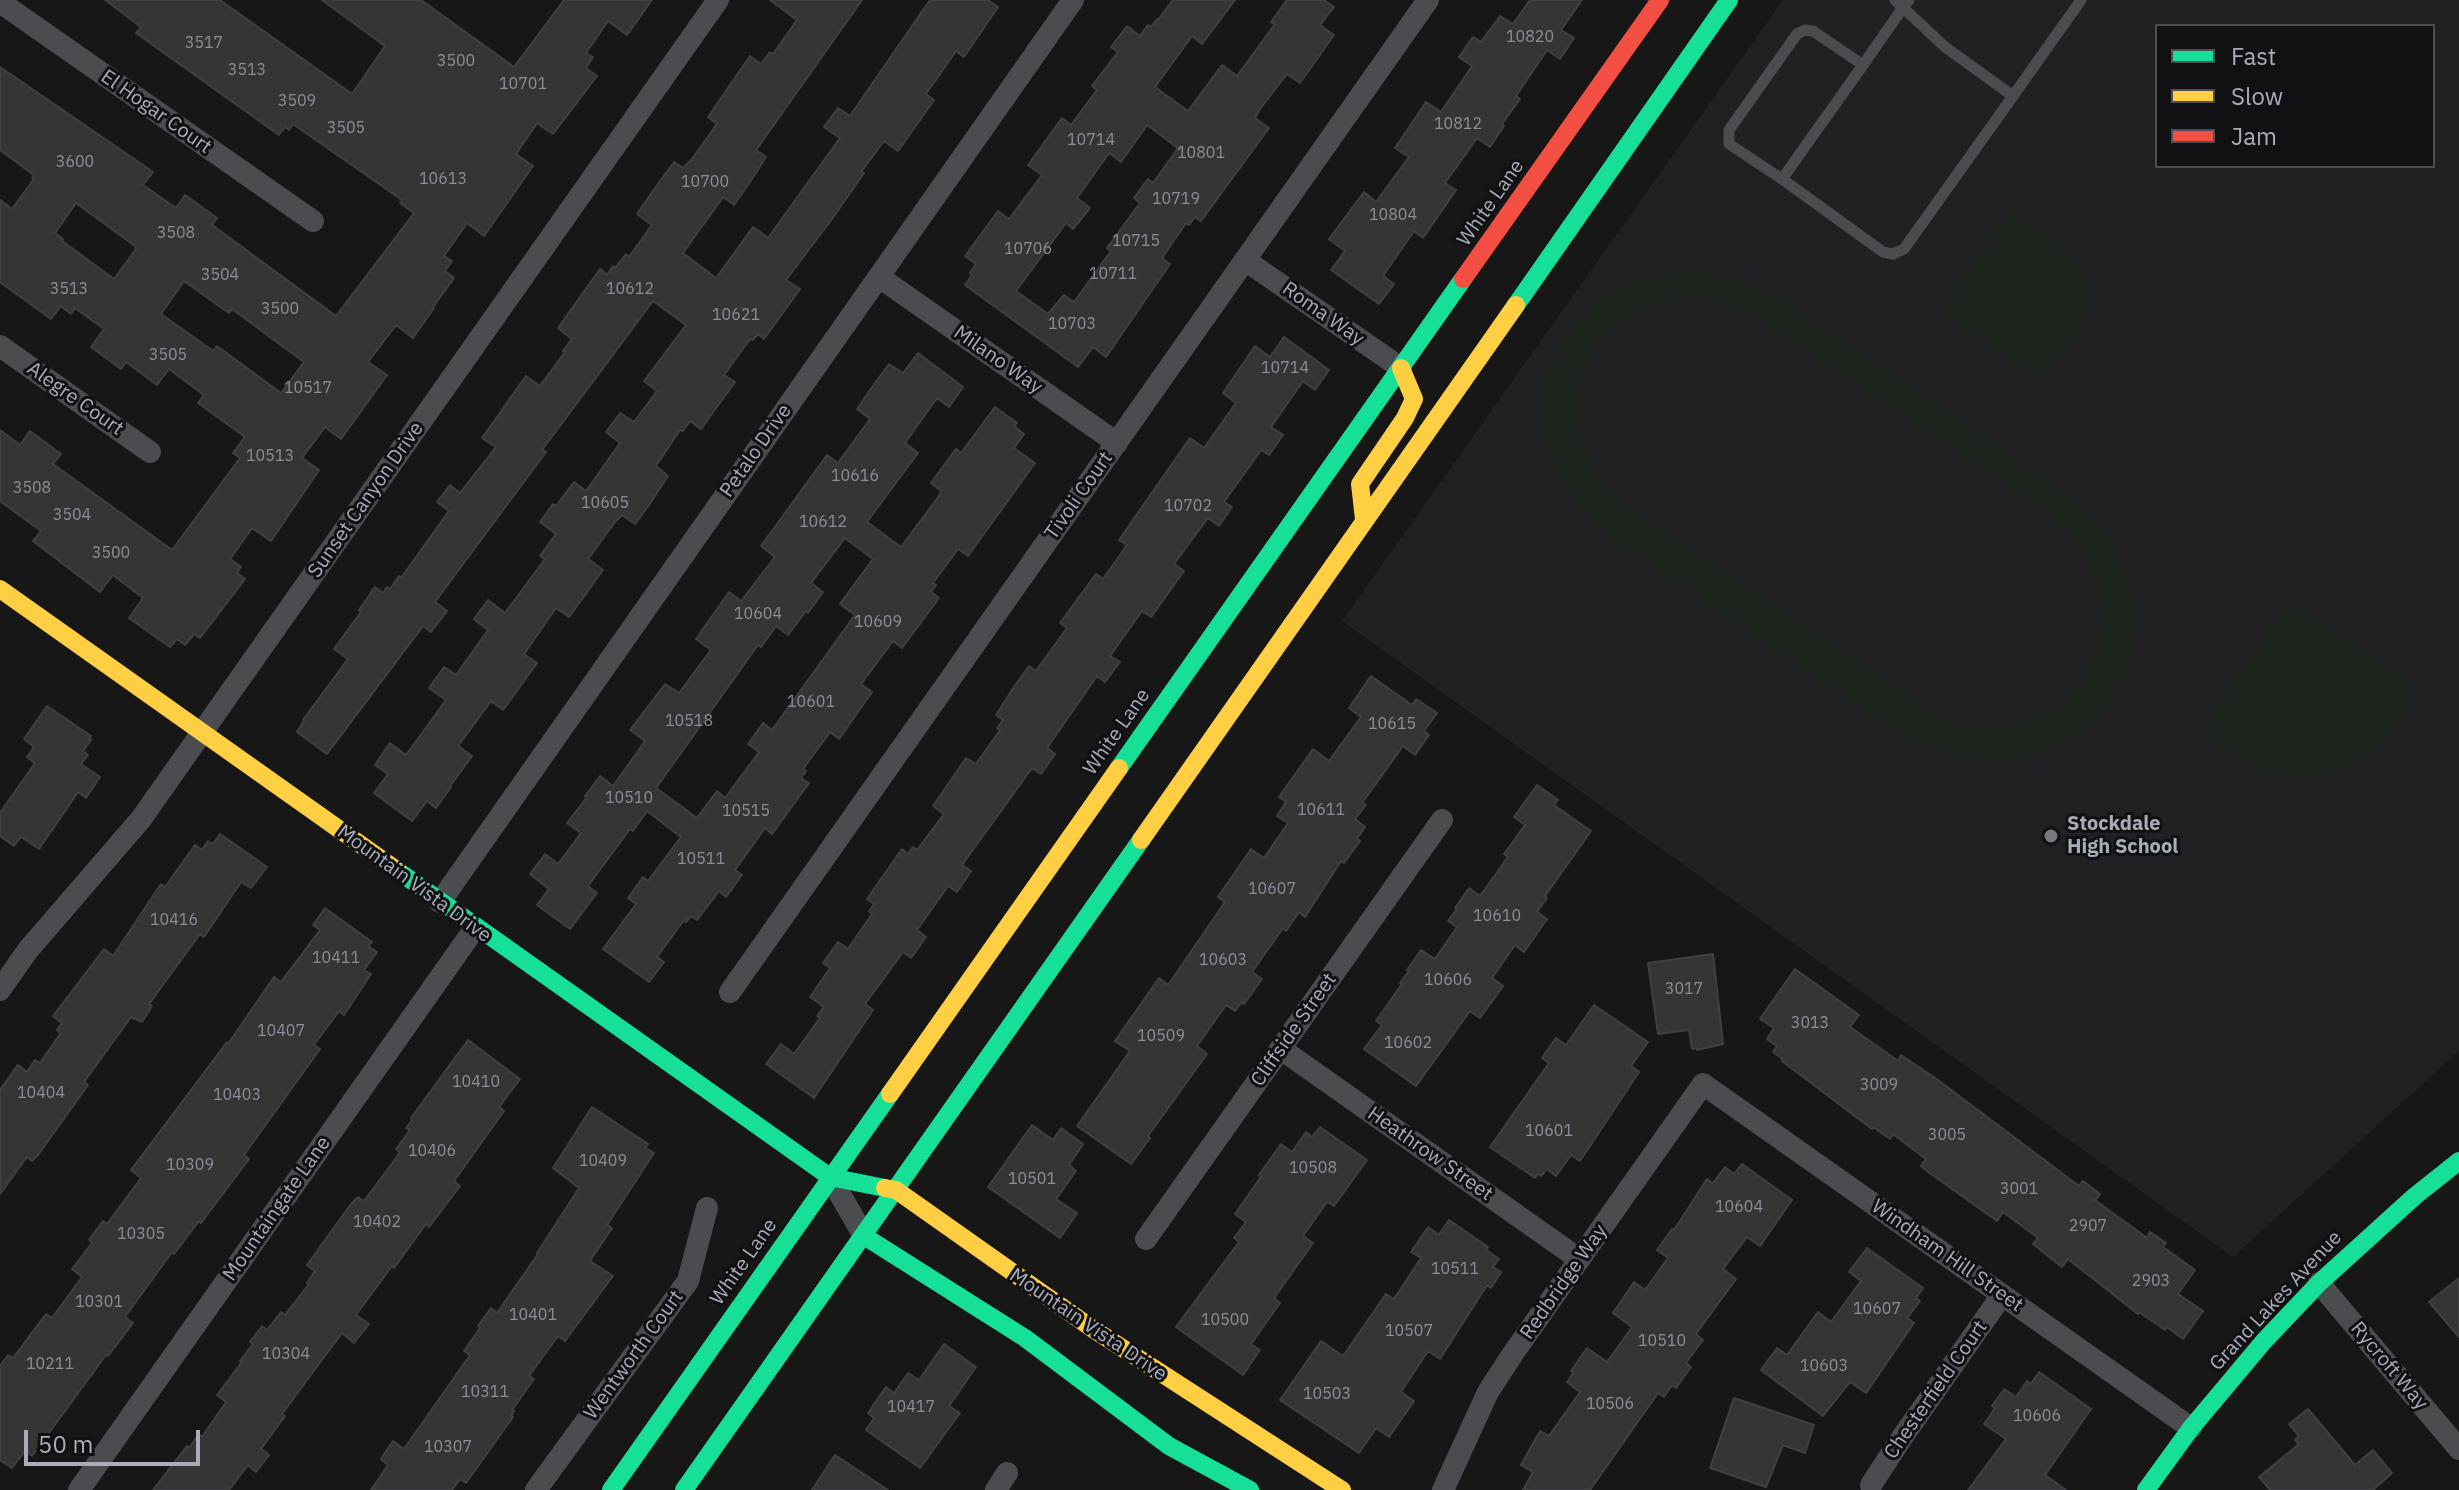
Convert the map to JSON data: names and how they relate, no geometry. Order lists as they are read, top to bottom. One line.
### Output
{"streets":{"main road":["White Lane","Mountain Vista Drive","Grand Lakes Avenue"],"street":["El Hogar Court","Roma Way","Milano Way","Alegre Court","Petalo Drive","Tivoli Court","Sunset Canyon Drive","Cliffside Street","Heathrow Street","Mountaingate Lane","Windham Hill Street","Redbridge Way","Wentworth Court","Rycroft Way","Chesterfield Court"]},"crossings":[["White Lane","Roma Way"],["White Lane","Mountain Vista Drive"],["Roma Way","Tivoli Court"],["Milano Way","Petalo Drive"],["Milano Way","Tivoli Court"],["Petalo Drive","Mountain Vista Drive"],["Sunset Canyon Drive","Mountain Vista Drive"],["Mountain Vista Drive","Mountaingate Lane"],["Cliffside Street","Heathrow Street"],["Heathrow Street","Redbridge Way"],["Windham Hill Street","Redbridge Way"],["Windham Hill Street","Grand Lakes Avenue"],["Windham Hill Street","Chesterfield Court"],["Grand Lakes Avenue","Rycroft Way"]],"places":["Stockdale High School"],"house_numbers":["10820","3517","3500","3513","10701","3509","10812","3505","10714","10801","3600","10613","10700","10719","10804","3508","10715","10706","10711","3504","3513","10612","3500","10621","10703","3505","10714","10517","10513","10616","3508","10605","10702","3504","10612","3500","10604","10609","10601","10518","10615","10510","10611","10515","10511","10607","10610","10416","10411","10603","10606","3017","3013","10407","10509","10602","10410","3009","10404","10403","10601","3005","10406","10409","10309","10508","10501","3001","10604","10402","2907","10305","10511","2903","10301","10607","10401","10500","10507","10510","10304","10211","10603","10311","10503","10506","10417","10606","10307"],"legend":["Fast","Slow","Jam"],"scale_bar":"50 m"}
